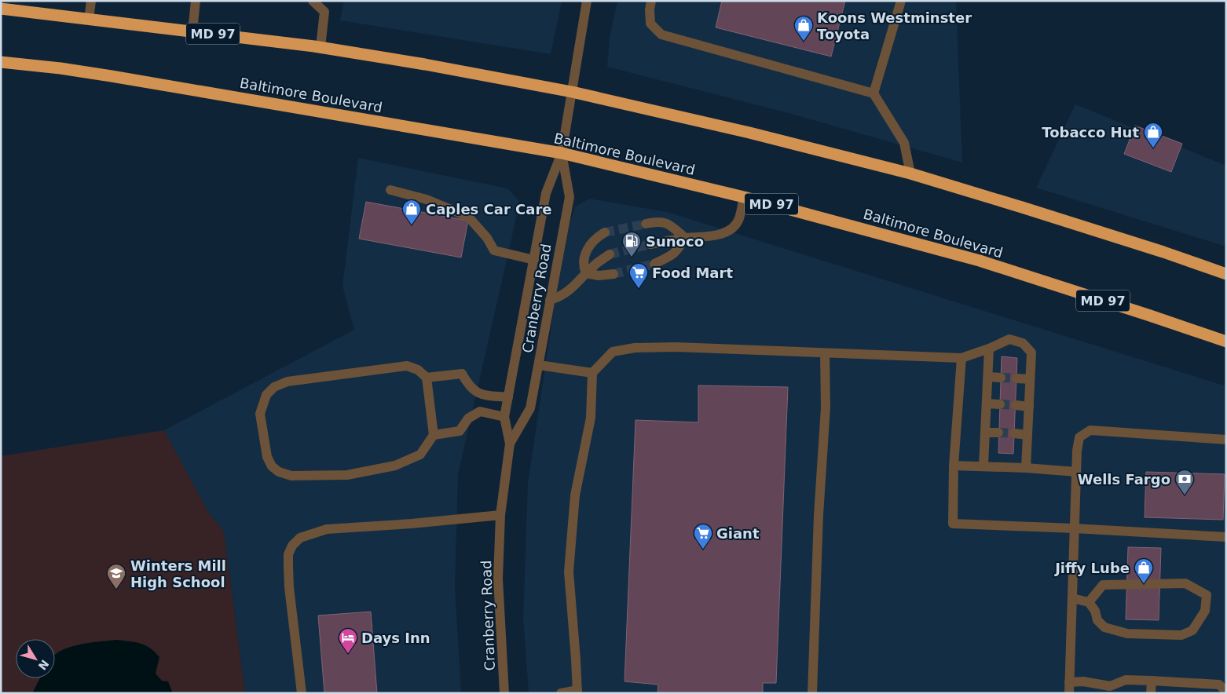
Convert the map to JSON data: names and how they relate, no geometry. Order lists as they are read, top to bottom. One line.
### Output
{"streets":{"highway":["MD 97","Baltimore Boulevard"],"street":["Cranberry Road"]},"crossings":[["MD 97","Cranberry Road"],["Baltimore Boulevard","Cranberry Road"]],"places":{"shop":["Koons Westminster Toyota","Tobacco Hut","Caples Car Care","Jiffy Lube"],"fuel station":["Sunoco"],"supermarket":["Food Mart","Giant"],"bank":["Wells Fargo"],"school or university":["Winters Mill High School"],"hotel":["Days Inn"]},"north":"bottom right"}
